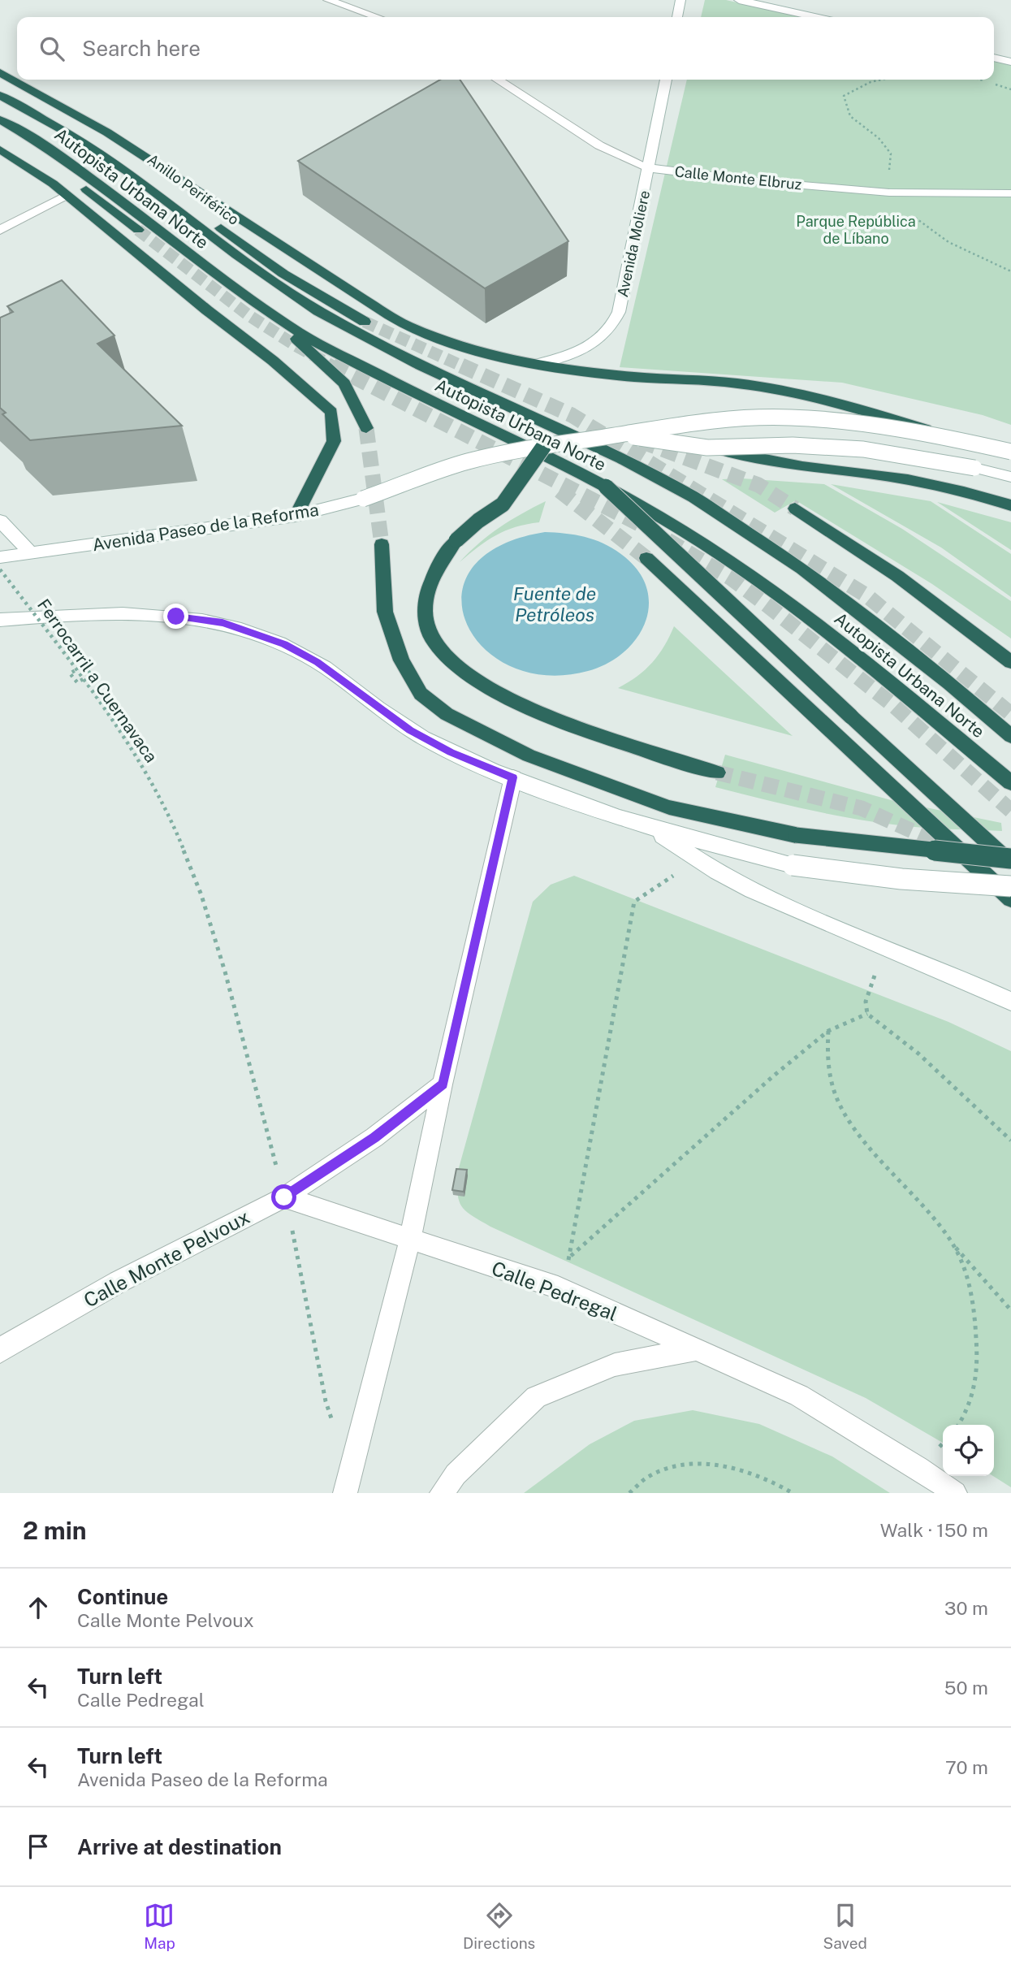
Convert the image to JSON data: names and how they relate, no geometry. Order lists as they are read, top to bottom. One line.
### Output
{"streets":{"highway":["Autopista Urbana Norte","Anillo Periférico"],"street":["Calle Monte Elbruz","Avenida Moliere","Avenida Paseo de la Reforma","Calle Monte Pelvoux","Calle Pedregal"],"path":["Ferrocarril a Cuernavaca"]},"crossings":[["Calle Monte Elbruz","Avenida Moliere"],["Calle Monte Pelvoux","Calle Pedregal"]],"water":["Fuente de Petróleos"],"parks":["Parque República de Líbano"],"page":{"search":"Search here","heading":["2 min","Walk · 150 m"],"list":[["Continue","Calle Monte Pelvoux","30 m"],["Turn left","Calle Pedregal","50 m"],["Turn left","Avenida Paseo de la Reforma","70 m"],"Arrive at destination"],"nav":["Map","Directions","Saved"]}}
